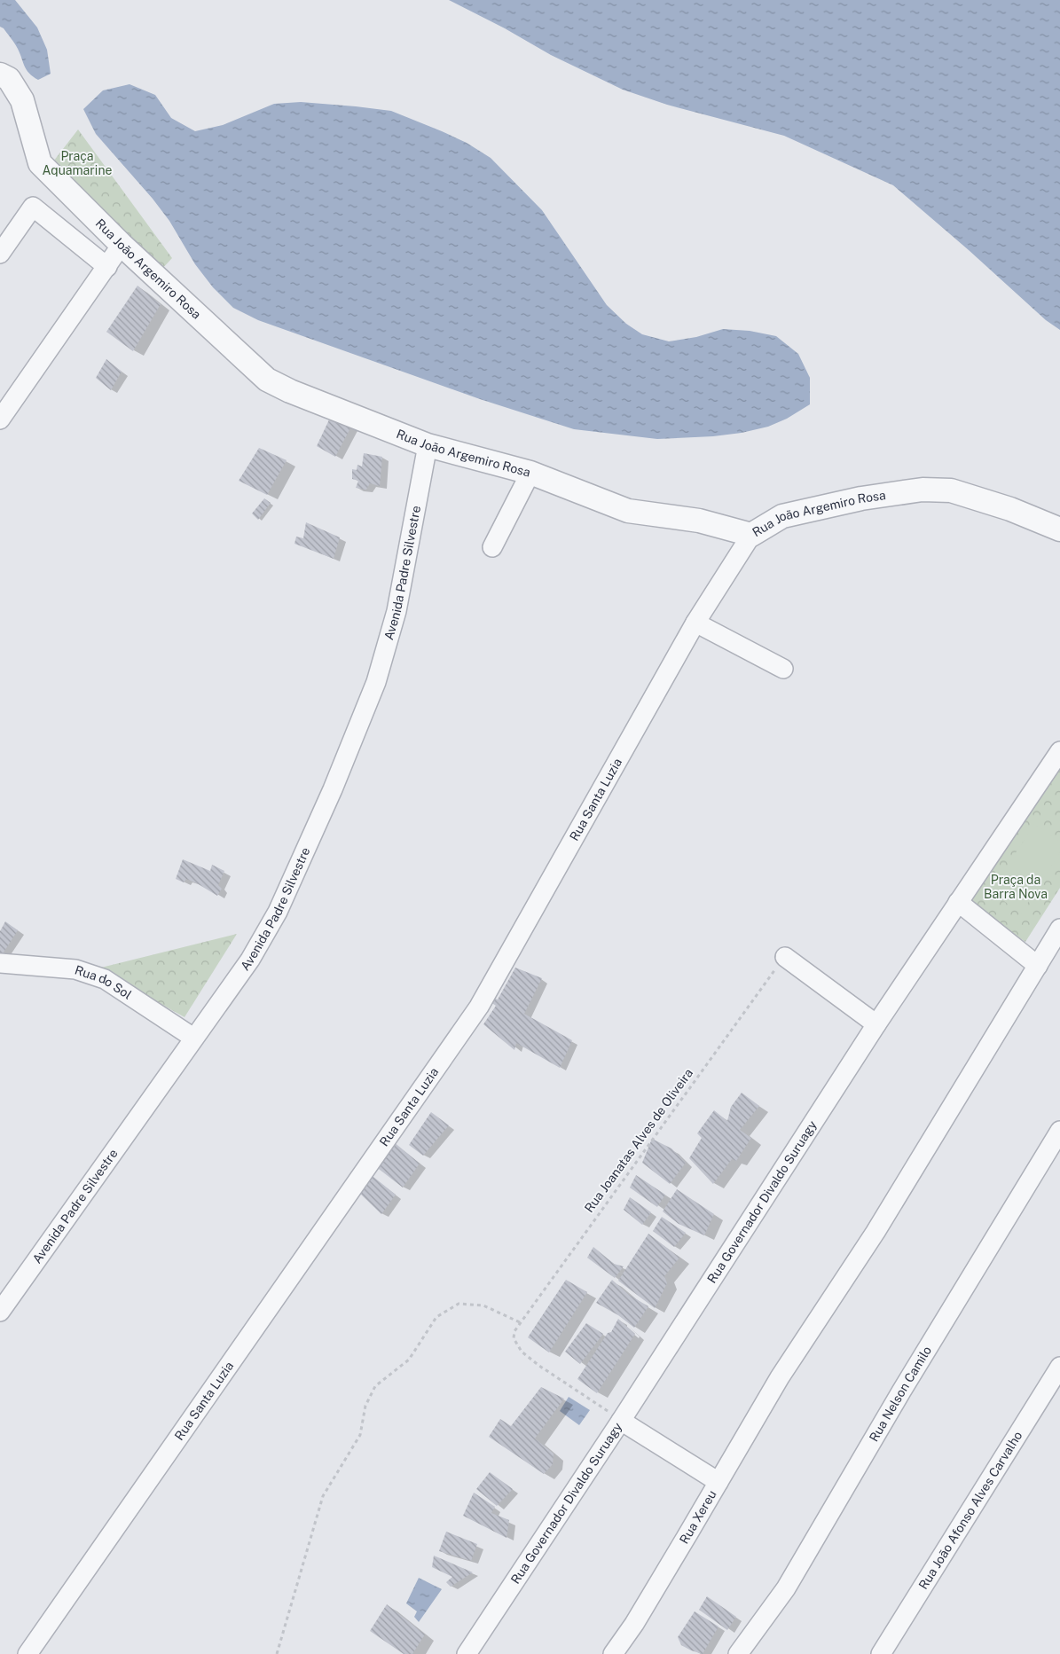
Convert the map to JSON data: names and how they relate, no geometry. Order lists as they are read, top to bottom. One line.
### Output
{"streets":{"street":["Rua João Argemiro Rosa","Avenida Padre Silvestre","Rua Santa Luzia","Rua do Sol","Rua Governador Divaldo Suruagy","Rua Nelson Camilo","Rua João Afonso Alves Carvalho","Rua Xereu"],"path":["Rua Joanatas Alves de Oliveira"]},"crossings":[["Rua João Argemiro Rosa","Avenida Padre Silvestre"],["Rua João Argemiro Rosa","Rua Santa Luzia"],["Avenida Padre Silvestre","Rua do Sol"],["Rua Joanatas Alves de Oliveira","Rua Governador Divaldo Suruagy"]],"parks":["Praça Aquamarine","Praça da Barra Nova"]}
